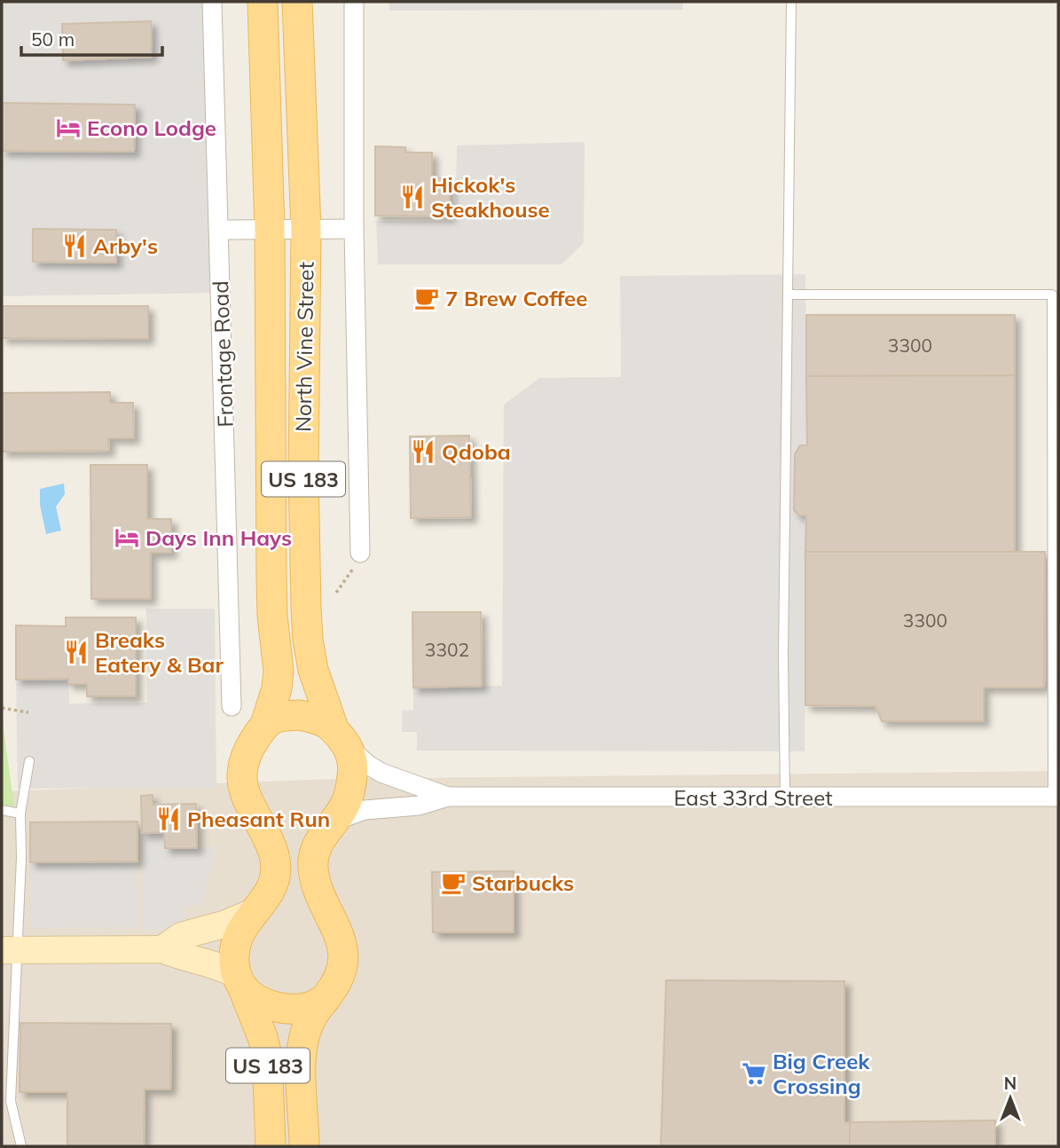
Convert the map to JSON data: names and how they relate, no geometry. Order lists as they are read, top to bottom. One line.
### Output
{"streets":{"main road":["North Vine Street","US 183"],"street":["Frontage Road","East 33rd Street"]},"crossings":[["North Vine Street","US 183"],["North Vine Street","East 33rd Street"]],"places":{"hotel":["Econo Lodge","Days Inn Hays"],"restaurant":["Hickok's Steakhouse","Arby's","Qdoba","Breaks Eatery & Bar","Pheasant Run"],"cafe":["7 Brew Coffee","Starbucks"],"supermarket":["Big Creek Crossing"]},"house_numbers":["3300","3300","3302"],"scale_bar":"50 m","north":"top"}
